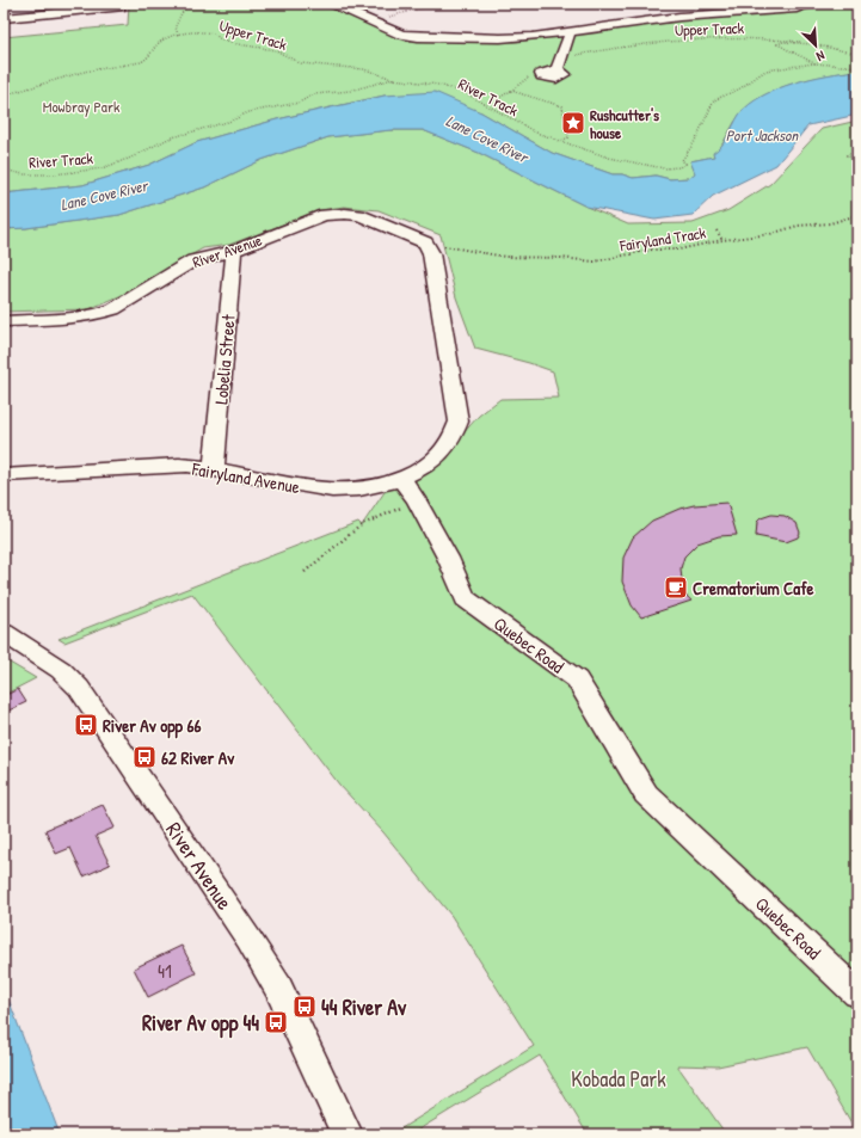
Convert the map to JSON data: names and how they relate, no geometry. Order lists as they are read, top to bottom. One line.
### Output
{"streets":{"street":["River Avenue","Lobelia Street","Fairyland Avenue","Quebec Road"],"path":["Upper Track","River Track","Fairyland Track"]},"crossings":[["Upper Track","River Track"],["River Avenue","Lobelia Street"],["River Avenue","Fairyland Avenue"],["River Avenue","Quebec Road"],["Lobelia Street","Fairyland Avenue"],["Fairyland Avenue","Quebec Road"]],"water":["Port Jackson","Lane Cove River"],"parks":["Mowbray Park","Kobada Park"],"places":{"place":["Rushcutter's house"],"cafe":["Crematorium Cafe"],"bus stop":["River Av opp 66","62 River Av","44 River Av","River Av opp 44"]},"house_numbers":["41"],"north":"bottom right"}
